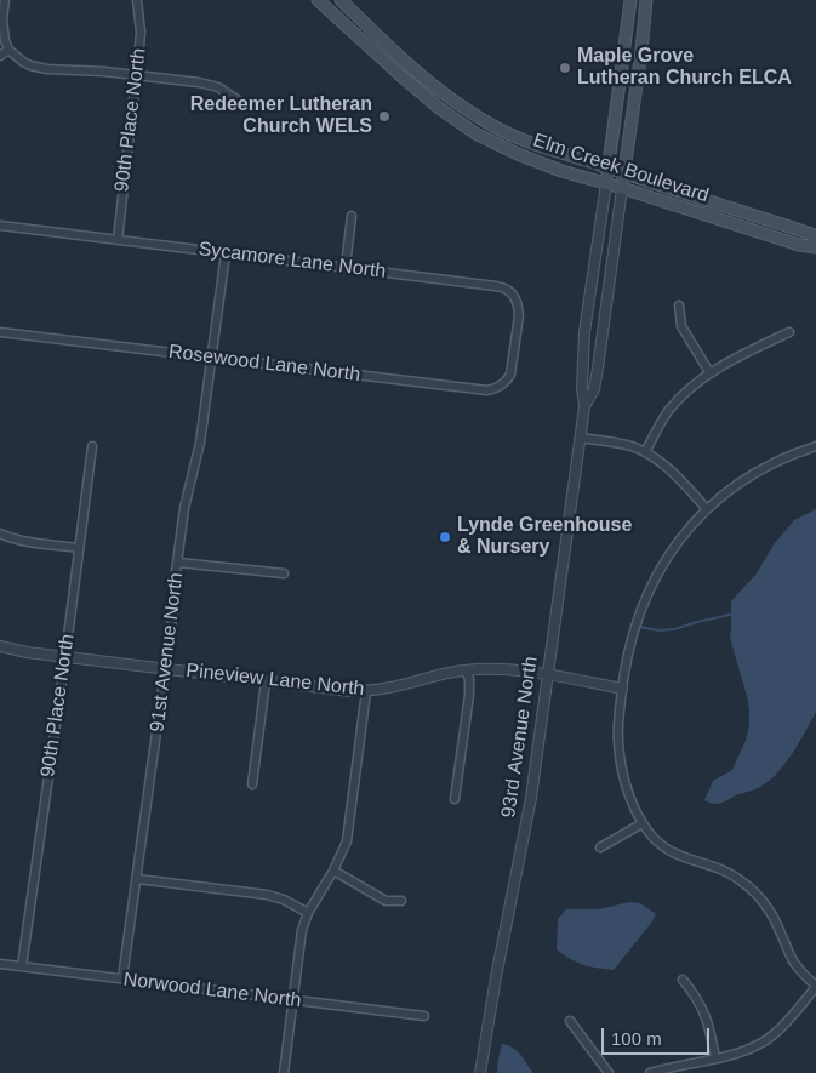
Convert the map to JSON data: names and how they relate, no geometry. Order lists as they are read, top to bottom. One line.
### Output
{"streets":{"main road":["Elm Creek Boulevard","93rd Avenue North"],"street":["90th Place North","Sycamore Lane North","Rosewood Lane North","91st Avenue North","Pineview Lane North","Norwood Lane North"]},"crossings":[["90th Place North","Sycamore Lane North"],["90th Place North","Pineview Lane North"],["90th Place North","Norwood Lane North"],["Elm Creek Boulevard","93rd Avenue North"],["Sycamore Lane North","Rosewood Lane North"],["Sycamore Lane North","91st Avenue North"],["Rosewood Lane North","91st Avenue North"],["91st Avenue North","Pineview Lane North"],["91st Avenue North","Norwood Lane North"],["Pineview Lane North","93rd Avenue North"]],"places":["Maple Grove Lutheran Church ELCA","Redeemer Lutheran Church WELS","Lynde Greenhouse & Nursery"],"scale_bar":"100 m"}
